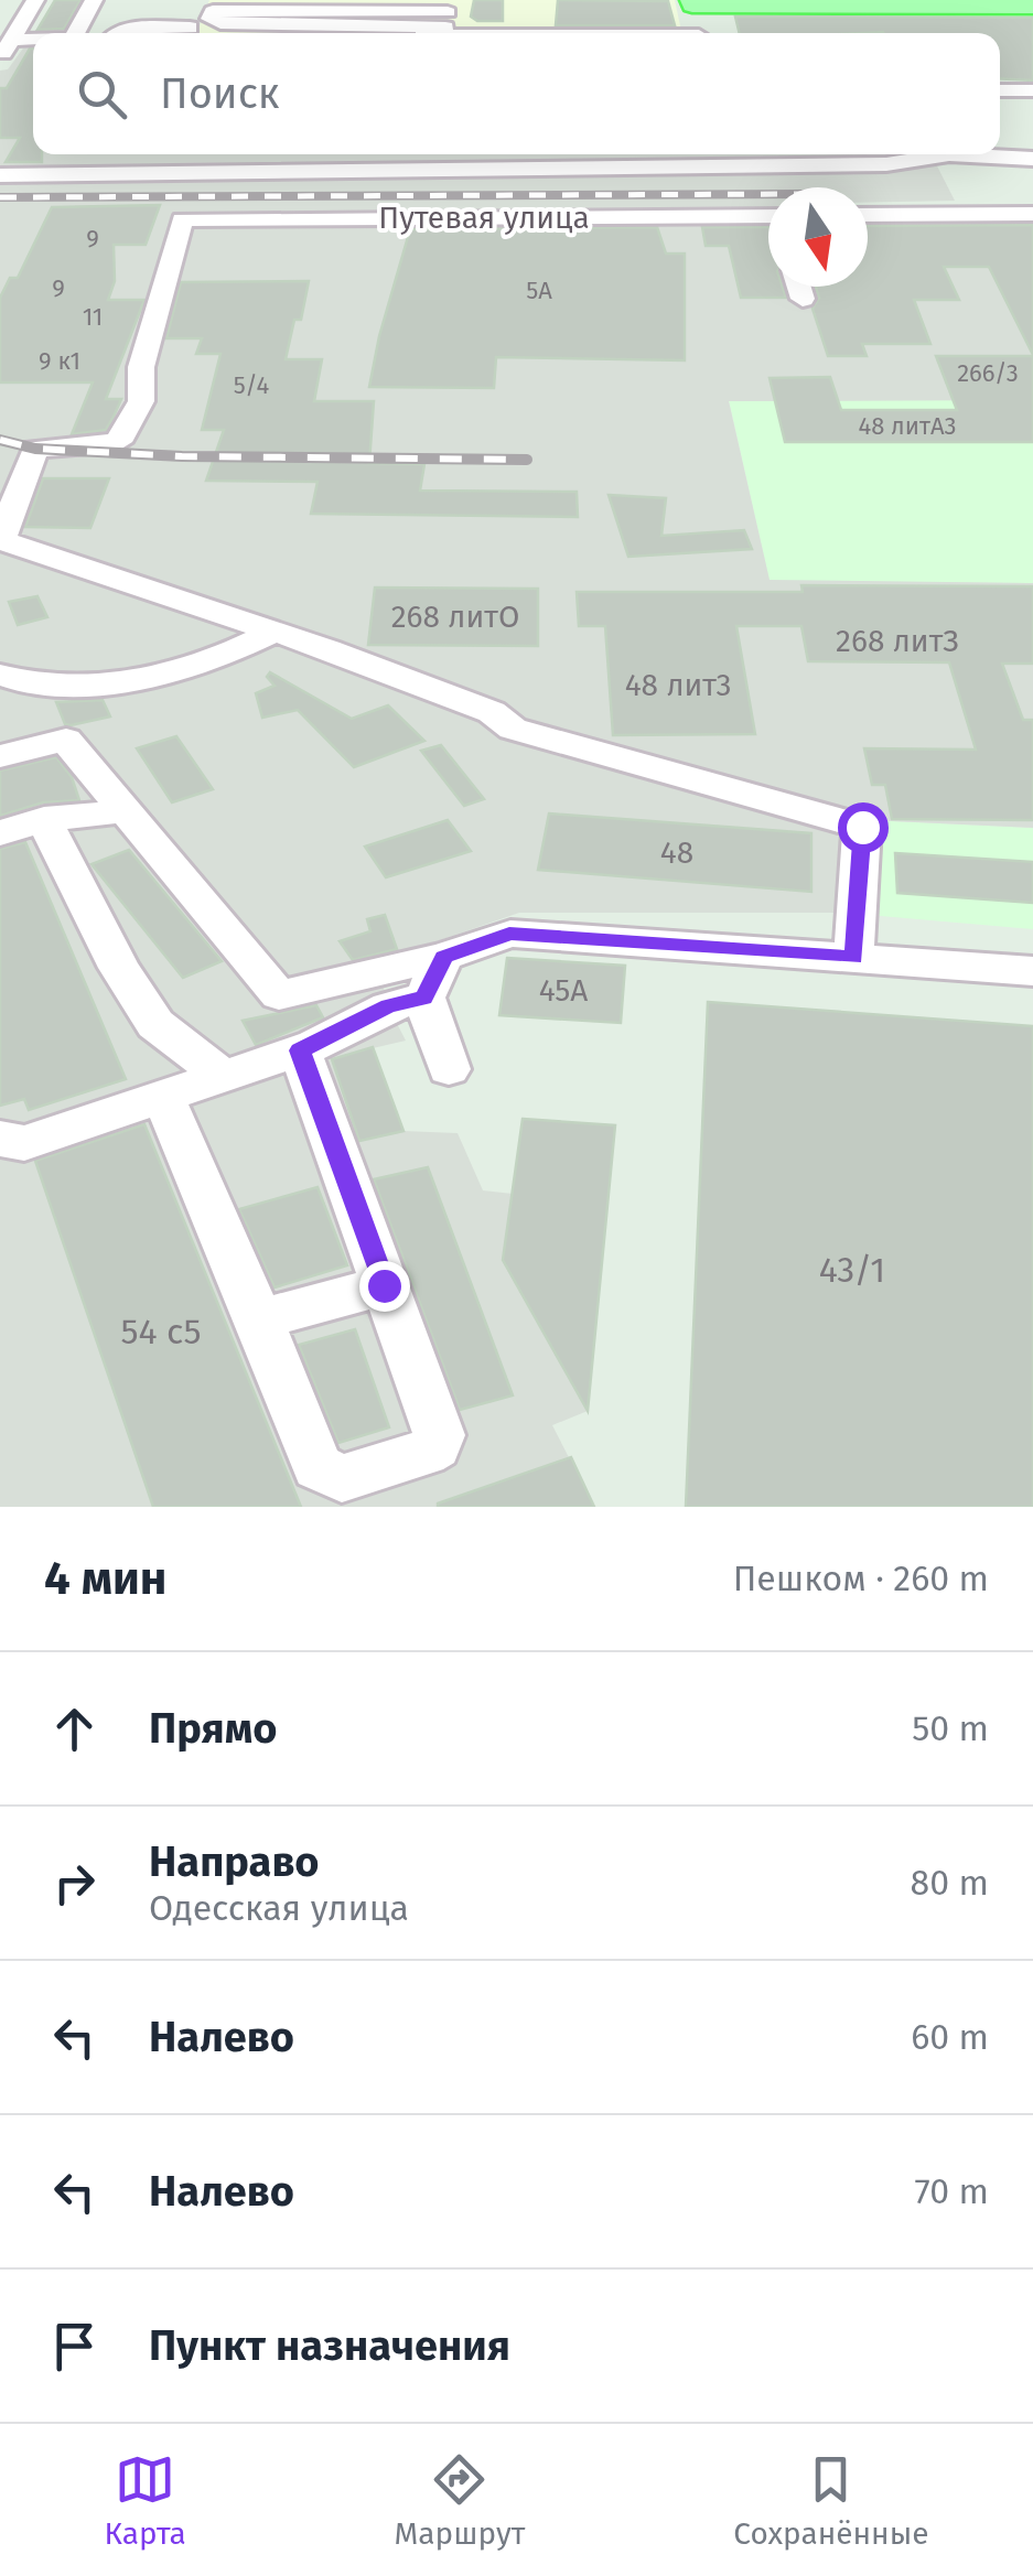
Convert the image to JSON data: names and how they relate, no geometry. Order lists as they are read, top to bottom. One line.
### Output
{"streets":{"street":["Путевая улица"]},"house_numbers":["9","9","5А","11","9 к1","266/3","5/4","48 литА3","268 литО","268 литЗ","48 лит3","48","45А","43/1","54 с5"],"north":"bottom","page":{"search":"Поиск","heading":["4 мин","Пешком · 260 m"],"list":[["Прямо","50 m"],["Направо","Одесская улица","80 m"],["Налево","60 m"],["Налево","70 m"],"Пункт назначения"],"nav":["Карта","Маршрут","Сохранённые"]}}
